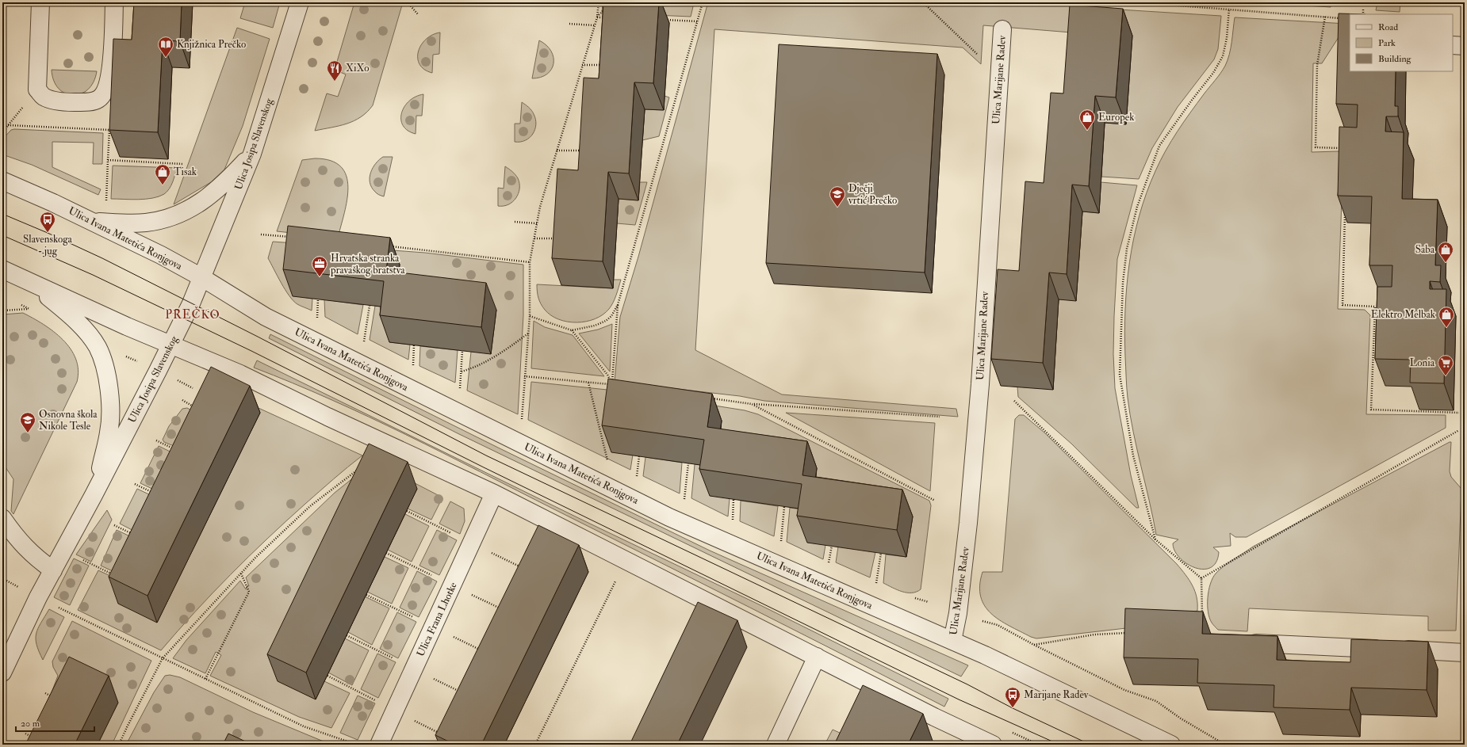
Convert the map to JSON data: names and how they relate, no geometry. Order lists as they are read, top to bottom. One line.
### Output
{"streets":{"street":["Ulica Marijane Radev","Ulica Josipa Slavenskog","Ulica Ivana Matetića Ronjgova","Ulica Frana Lhotke"]},"crossings":[["Ulica Marijane Radev","Ulica Ivana Matetića Ronjgova"],["Ulica Josipa Slavenskog","Ulica Ivana Matetića Ronjgova"]],"districts":["PREČKO"],"places":{"library":["Knjižnica Prečko"],"restaurant":["XiXo"],"shop":["Europek","Tisak","Saba","Elektro Melbak"],"school or university":["Dječji vrtić Prečko","Osnovna škola Nikole Tesle"],"bus stop":["Slavenskoga - jug","Marijane Radev"],"office":["Hrvatska stranka pravaškog bratstva"],"supermarket":["Lonia"]},"legend":["Road","Park","Building"],"scale_bar":"20 m"}
